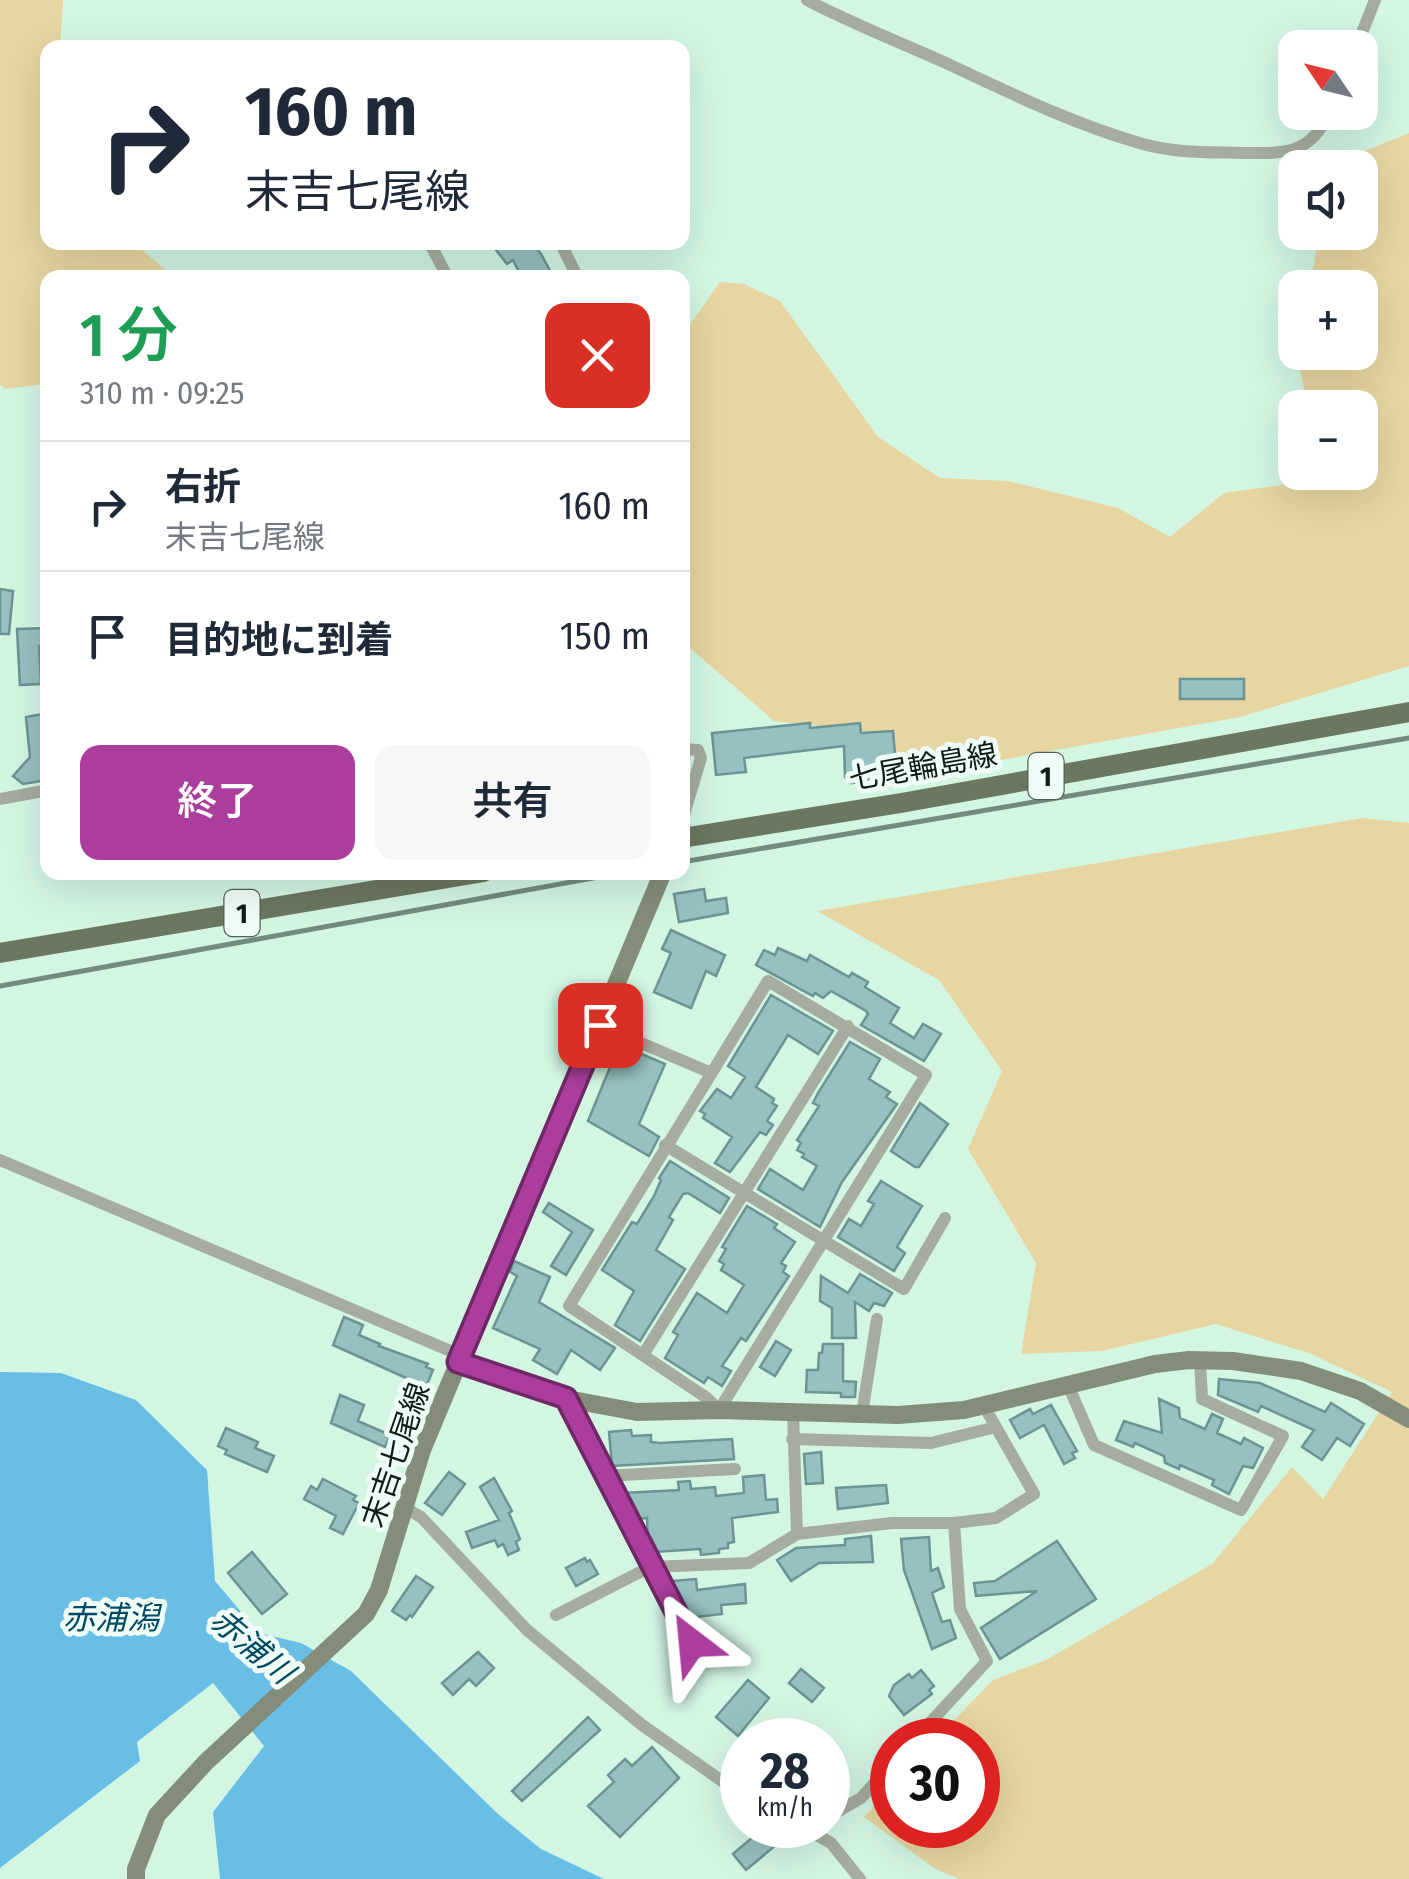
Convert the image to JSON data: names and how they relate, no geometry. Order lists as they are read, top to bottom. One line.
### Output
{"streets":{"main road":["七尾輪島線","1","末吉七尾線"]},"water":["赤浦潟","赤浦川"],"north":"top left","page":{"map_buttons":["+","−"],"turn":["160 m","末吉七尾線"],"heading":["1 分","310 m · 09:25"],"list":[{"name":"右折","note":"末吉七尾線","value":"160 m"},{"name":"目的地に到着","value":"150 m"}],"buttons":["終了","共有"],"speed":"28 km/h","limit":"30"}}
